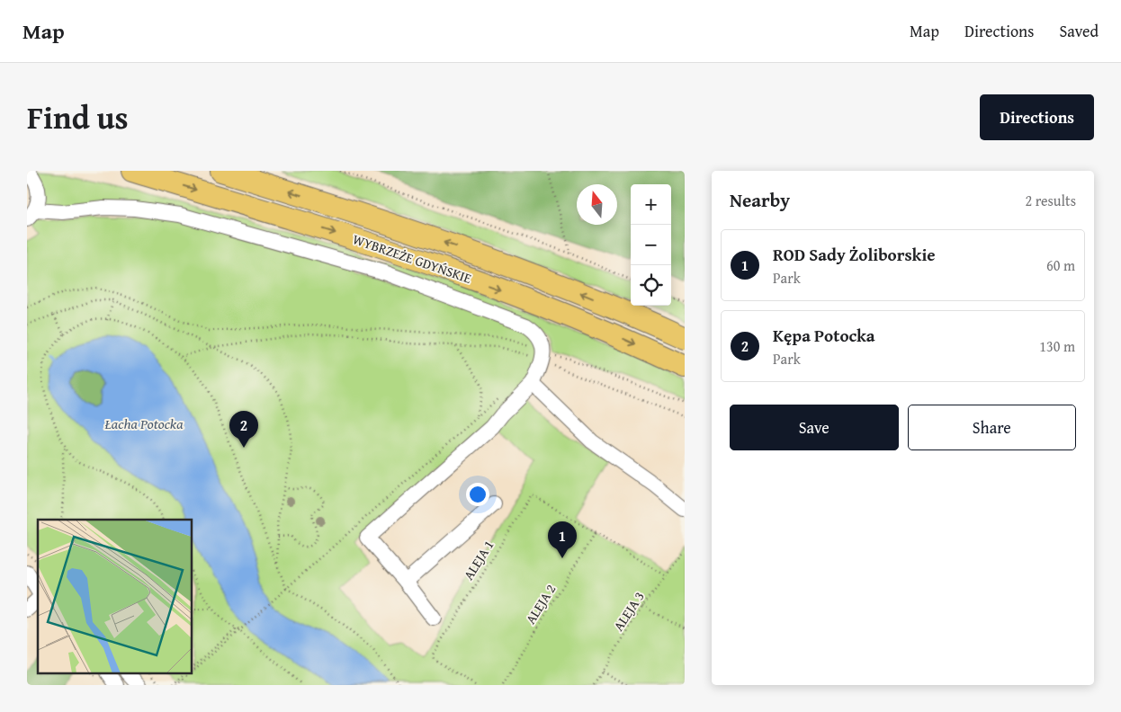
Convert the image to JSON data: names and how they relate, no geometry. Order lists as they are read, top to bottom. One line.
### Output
{"streets":{"highway":["WYBRZEŻE GDYŃSKIE"],"path":["ALEJA 1","ALEJA 2","ALEJA 3"]},"crossings":[["ALEJA 1","ALEJA 2"]],"water":["Łacha Potocka"],"north":"top","page":{"header":"Map","nav":["Map","Directions","Saved"],"title":"Find us","buttons":["Directions",["Save","Share"]],"heading":["Nearby","2 results"],"map_buttons":["+","−"],"list":[{"mark":"1","name":"ROD Sady Żoliborskie","note":"Park","value":"60 m"},{"mark":"2","name":"Kępa Potocka","note":"Park","value":"130 m"}],"pins":["2","1"]}}
